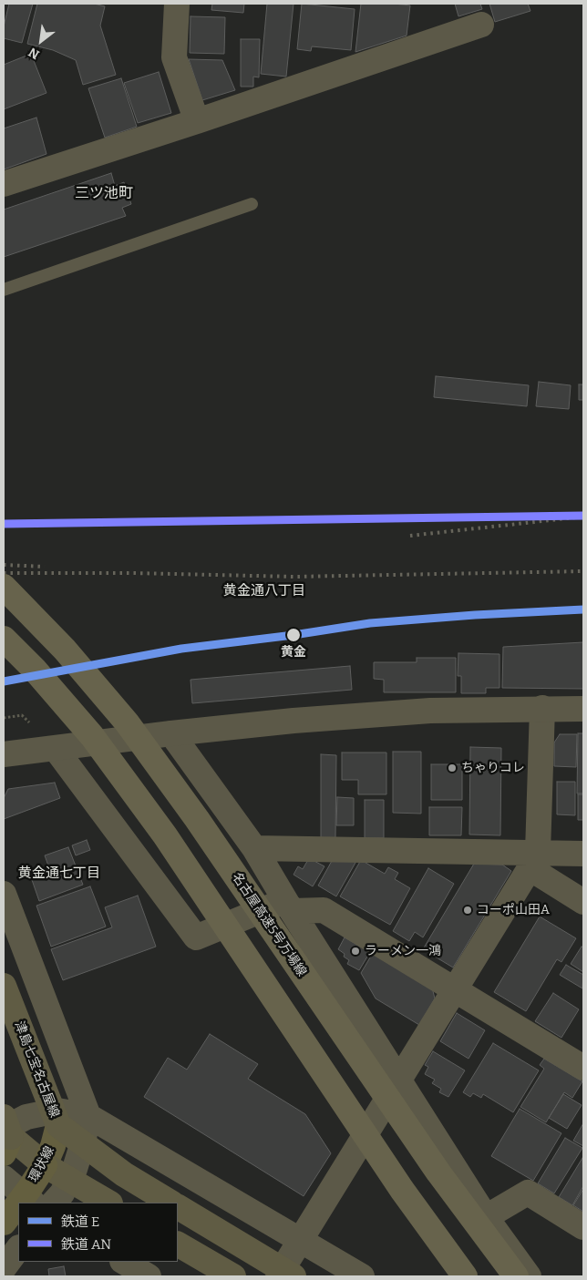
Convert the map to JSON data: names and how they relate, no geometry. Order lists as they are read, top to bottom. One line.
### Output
{"streets":{"highway":["名古屋高速5号万場線"],"main road":["津島七宝名古屋線","環状線"]},"crossings":[["津島七宝名古屋線","環状線"]],"districts":["三ツ池町","黄金通八丁目","黄金通七丁目"],"places":["黄金","ちゃりコレ","コーポ山田A","ラーメン一鴻"],"lines":["rail line AN","rail line E"],"legend":["鉄道 E","鉄道 AN"],"north":"bottom left"}
